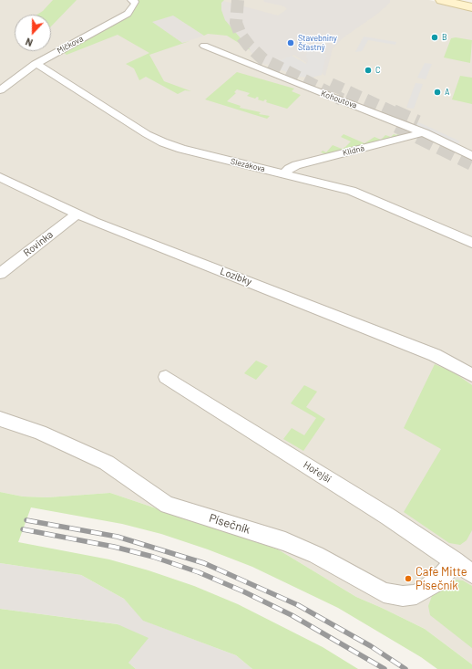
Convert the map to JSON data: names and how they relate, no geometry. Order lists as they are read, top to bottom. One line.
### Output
{"streets":{"street":["Míčkova","Kohoutova","Klidná","Slezákova","Rovinka","Lozíbky","Hořejší","Písečník"]},"crossings":[["Míčkova","Slezákova"],["Kohoutova","Klidná"],["Klidná","Slezákova"],["Rovinka","Lozíbky"],["Hořejší","Písečník"]],"places":["B","Stavebniny Šťastný","C","A","Cafe Mitte Písečník"],"north":"bottom"}
